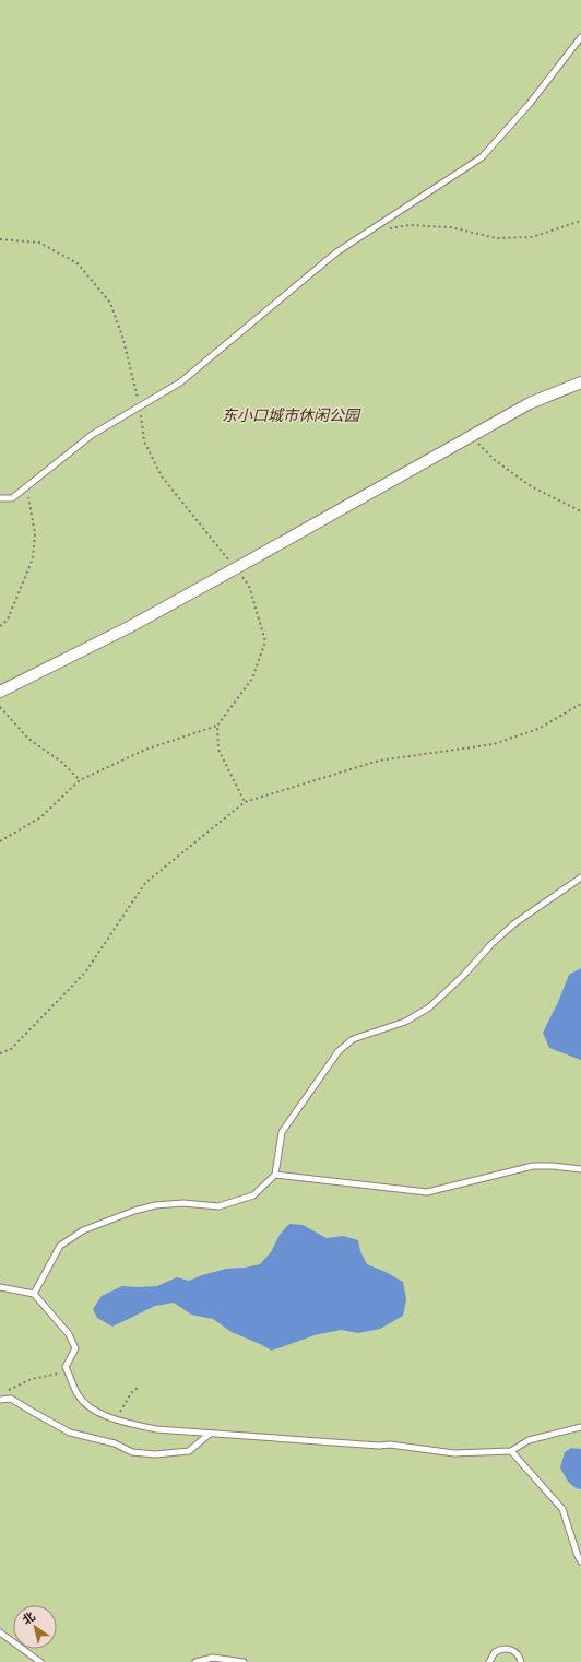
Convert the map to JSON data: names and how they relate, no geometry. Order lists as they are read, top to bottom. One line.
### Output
{"parks":["东小口城市休闲公园"],"north":"top left"}
